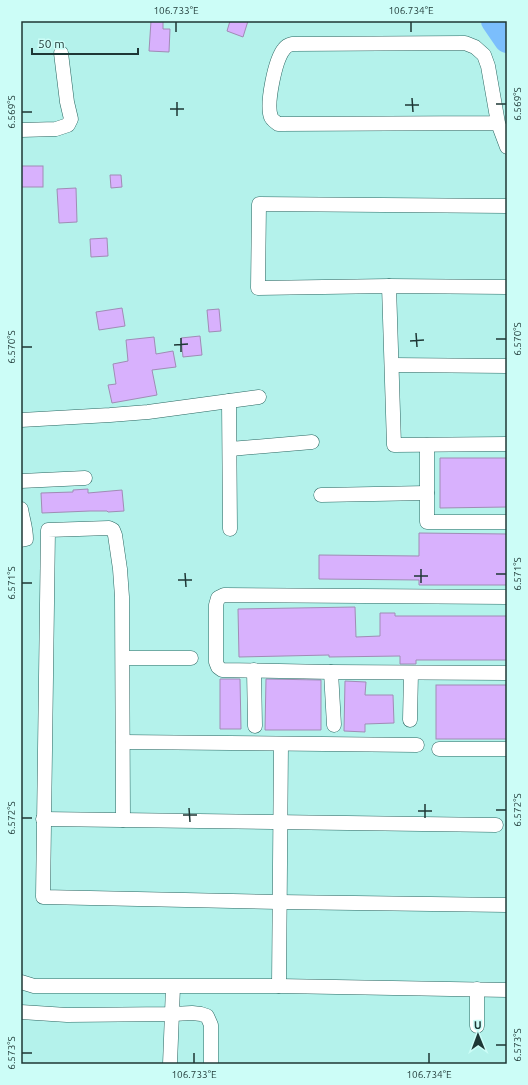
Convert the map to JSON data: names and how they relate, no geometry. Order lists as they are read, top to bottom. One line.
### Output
{"scale_bar":"50 m","north":"top","coordinates":["106.733°E","106.734°E","6.569°S","6.570°S","6.571°S","6.572°S","6.573°S"]}
